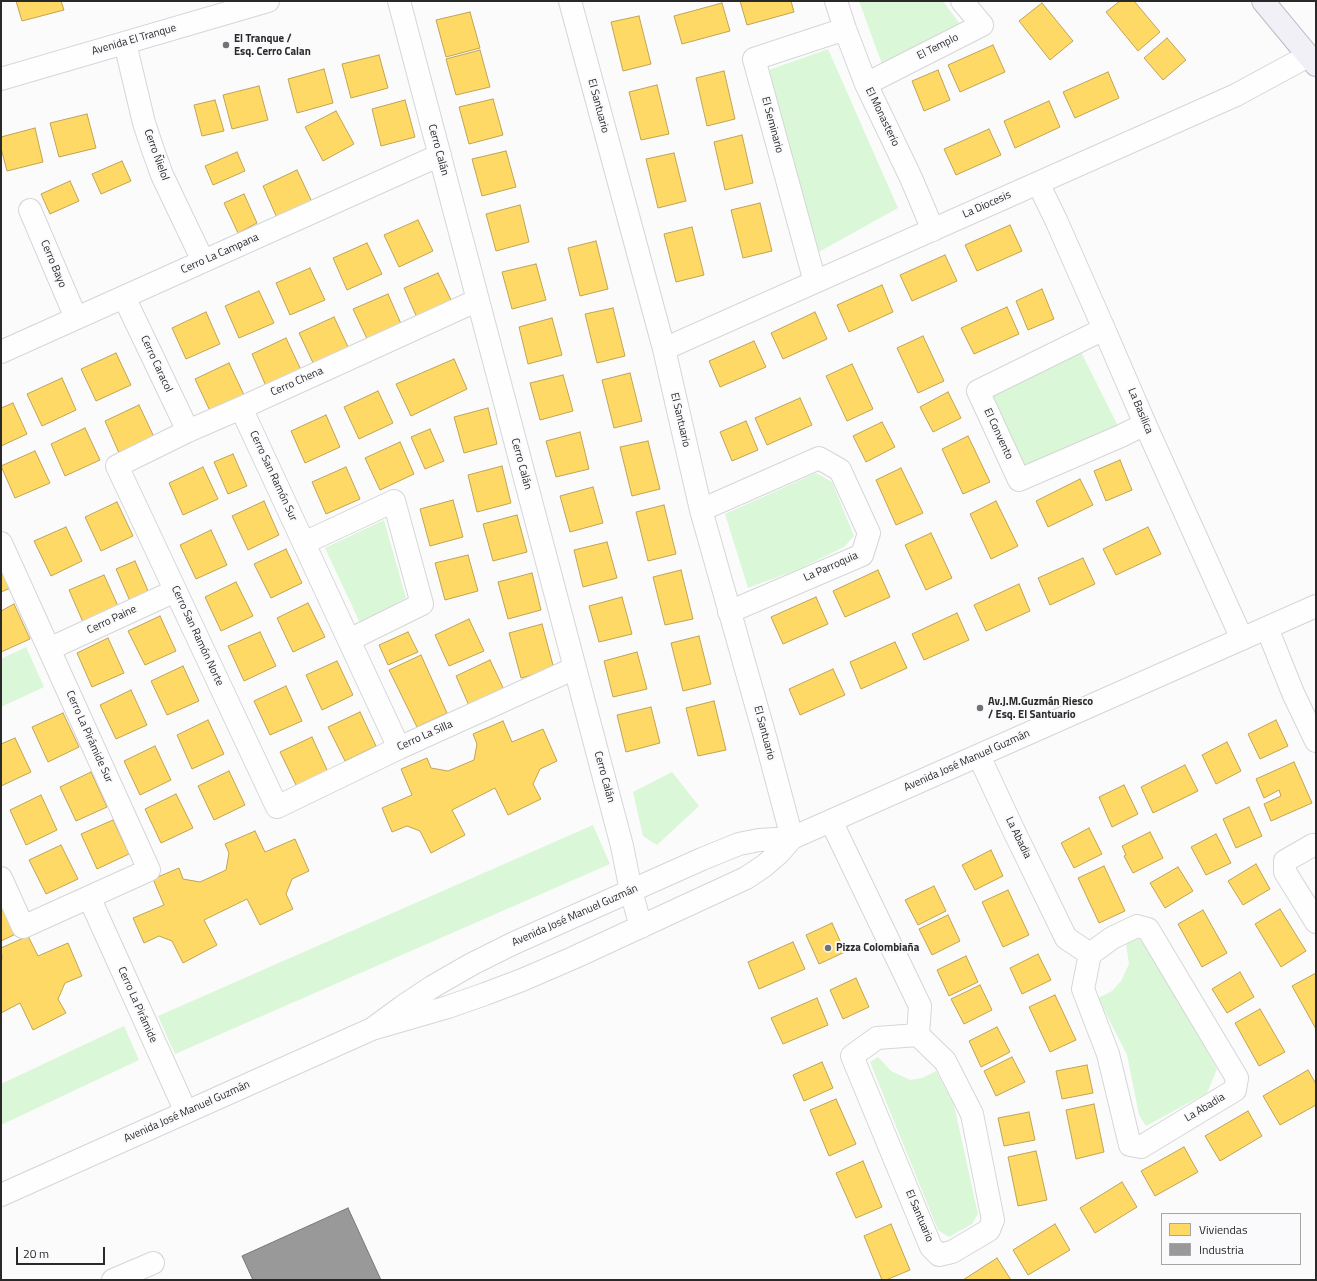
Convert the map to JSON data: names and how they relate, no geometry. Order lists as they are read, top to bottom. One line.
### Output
{"streets":{"street":["Avenida El Tranque","El Templo","El Santuario","El Monasterio","El Seminario","Cerro Calán","Cerro Ñielol","La Diocesis","Cerro La Campana","Cerro Bayo","Cerro Caracol","Cerro Chena","La Basilica","El Convento","Cerro San Ramón Sur","La Parroquia","Cerro Paine","Cerro San Ramón Norte","Cerro La Silla","Cerro La Pirámide Sur","Avenida José Manuel Guzmán","La Abadia","Cerro La Pirámide"]},"crossings":[["Avenida El Tranque","Cerro Ñielol"],["El Templo","El Monasterio"],["El Santuario","La Diocesis"],["El Santuario","La Parroquia"],["El Santuario","Avenida José Manuel Guzmán"],["El Monasterio","El Seminario"],["El Monasterio","La Diocesis"],["El Seminario","La Diocesis"],["Cerro Calán","Cerro La Campana"],["Cerro Calán","Cerro Chena"],["Cerro Calán","Cerro La Silla"],["Cerro Calán","Avenida José Manuel Guzmán"],["Cerro Ñielol","Cerro La Campana"],["La Diocesis","La Basilica"],["Cerro La Campana","Cerro Bayo"],["Cerro La Campana","Cerro Caracol"],["Cerro Caracol","Cerro Chena"],["Cerro Chena","Cerro San Ramón Sur"],["Cerro Chena","Cerro San Ramón Norte"],["La Basilica","El Convento"],["La Basilica","Avenida José Manuel Guzmán"],["Cerro San Ramón Sur","Cerro La Silla"],["Cerro Paine","Cerro San Ramón Norte"],["Cerro Paine","Cerro La Pirámide Sur"],["Cerro San Ramón Norte","Cerro La Silla"],["Cerro La Pirámide Sur","Cerro La Pirámide"],["Avenida José Manuel Guzmán","La Abadia"],["Avenida José Manuel Guzmán","Cerro La Pirámide"]],"places":["El Tranque / Esq. Cerro Calan","Av.J.M.Guzmán Riesco / Esq. El Santuario","Pizza Colombiaña"],"legend":["Viviendas","Industria"],"scale_bar":"20 m"}
